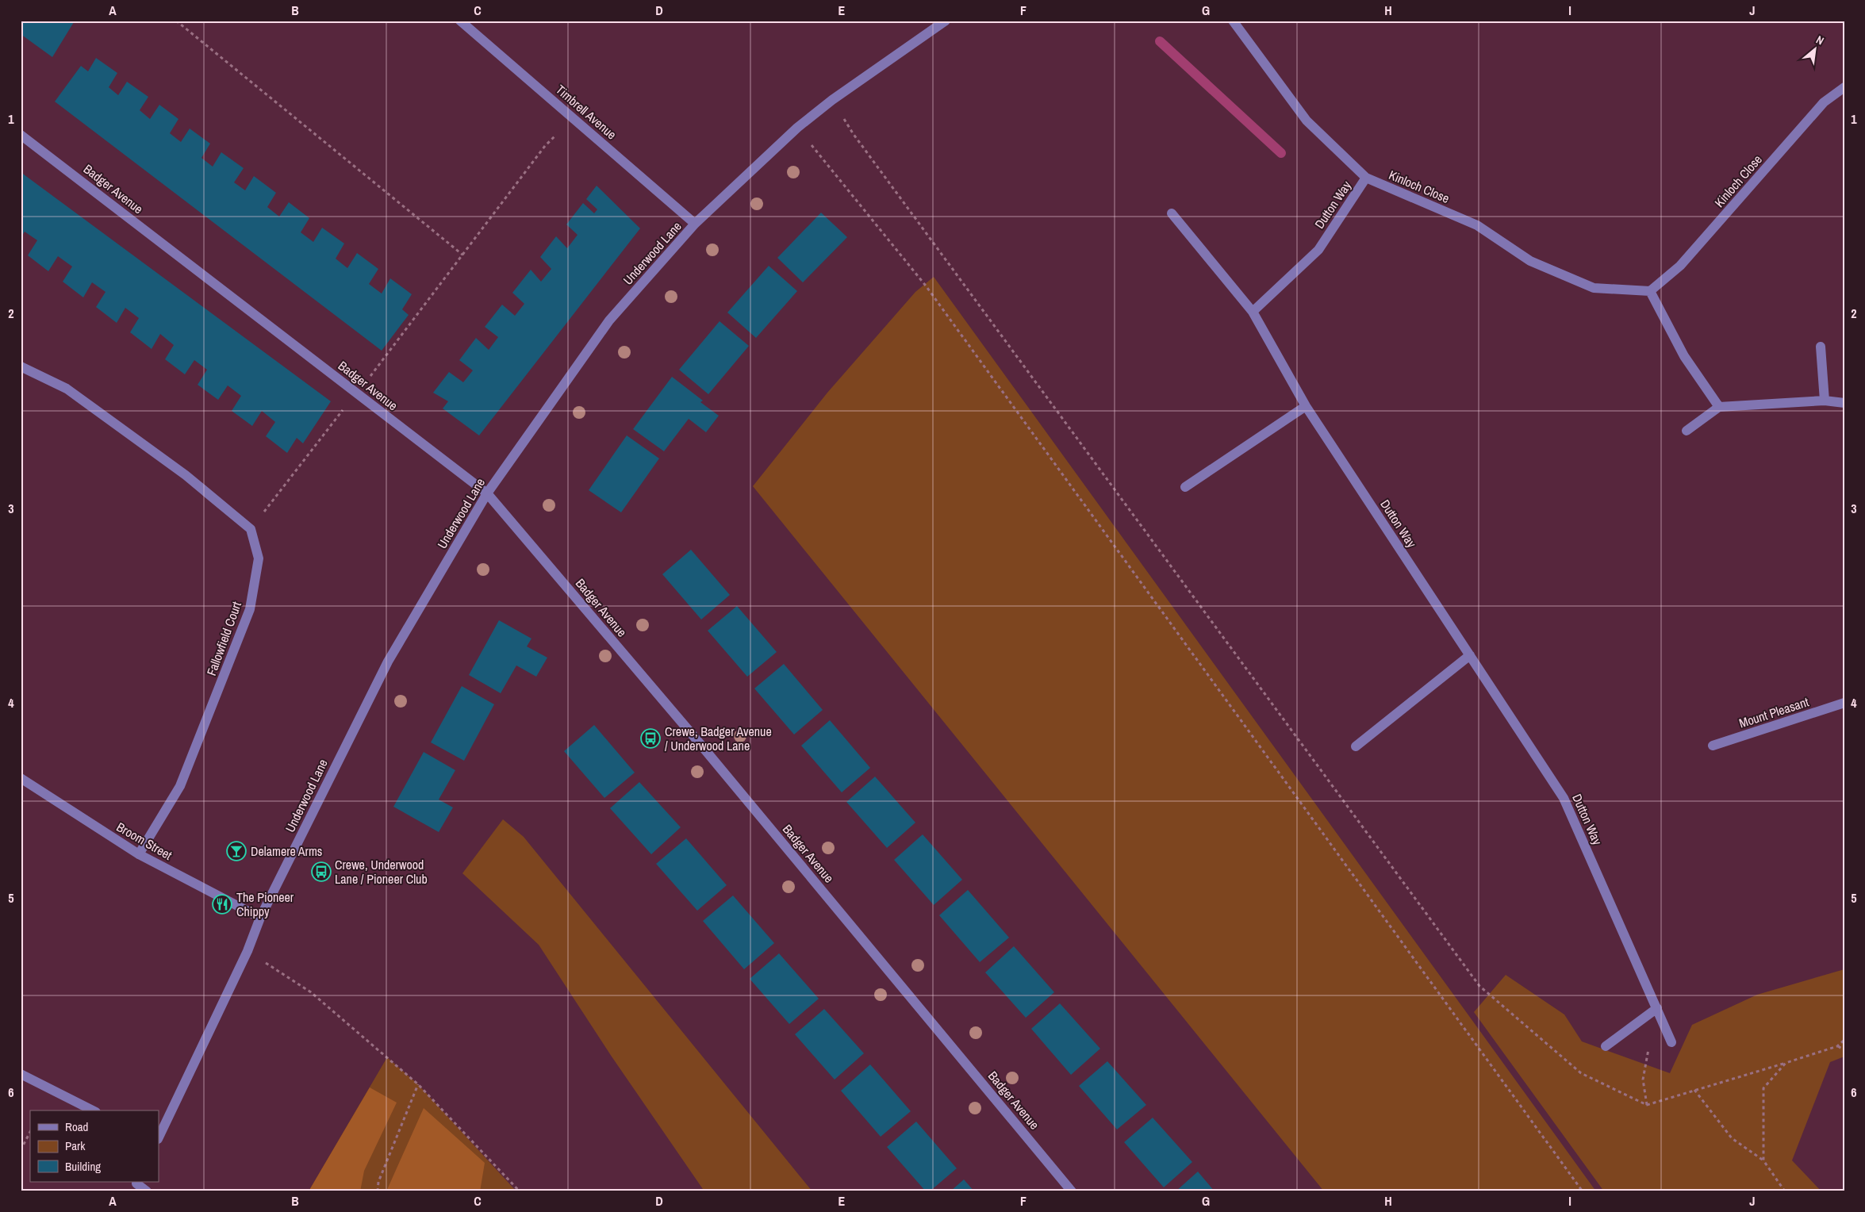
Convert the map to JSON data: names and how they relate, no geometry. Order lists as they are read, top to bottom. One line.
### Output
{"streets":{"street":["Timbrell Avenue","Kinloch Close","Badger Avenue","Dutton Way","Underwood Lane","Fallowfield Court","Mount Pleasant","Broom Street"]},"crossings":[["Timbrell Avenue","Underwood Lane"],["Kinloch Close","Dutton Way"],["Badger Avenue","Underwood Lane"],["Underwood Lane","Broom Street"],["Fallowfield Court","Broom Street"]],"places":{"bus stop":["Crewe, Badger Avenue / Underwood Lane","Crewe, Underwood Lane / Pioneer Club"],"bar":["Delamere Arms"],"restaurant":["The Pioneer Chippy"]},"legend":["Road","Park","Building"],"north":"top right","grid":{"columns":["A","B","C","D","E","F","G","H","I","J"],"rows":["1","2","3","4","5","6"]}}
